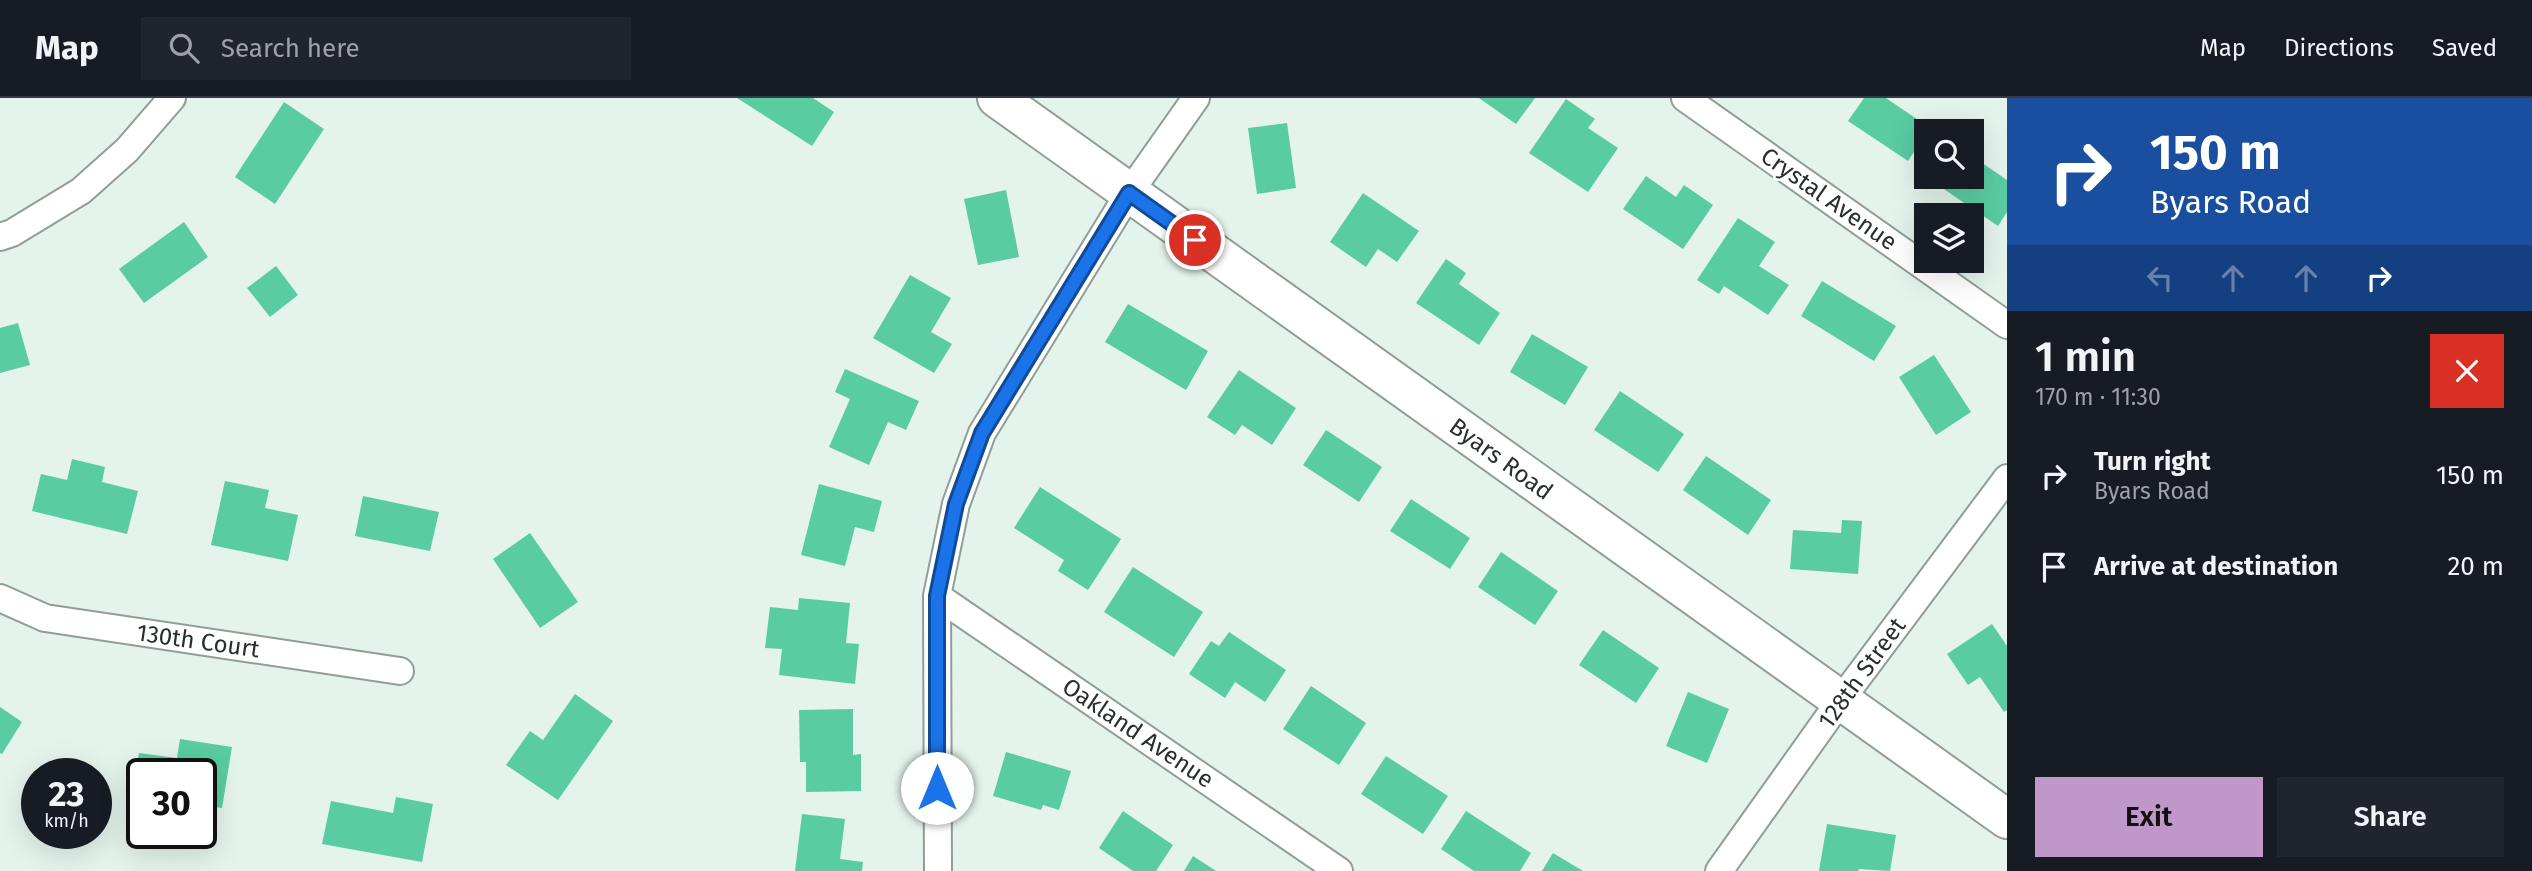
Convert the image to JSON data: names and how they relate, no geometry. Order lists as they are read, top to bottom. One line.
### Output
{"streets":{"street":["Crystal Avenue","Byars Road","130th Court","128th Street","Oakland Avenue"]},"crossings":[["Byars Road","128th Street"]],"page":{"header":"Map","search":"Search here","nav":["Map","Directions","Saved"],"turn":["150 m","Byars Road"],"heading":["1 min","170 m · 11:30"],"list":[{"name":"Turn right","note":"Byars Road","value":"150 m"},{"name":"Arrive at destination","value":"20 m"}],"speed":"23 km/h","limit":"30","buttons":["Exit","Share"]}}
